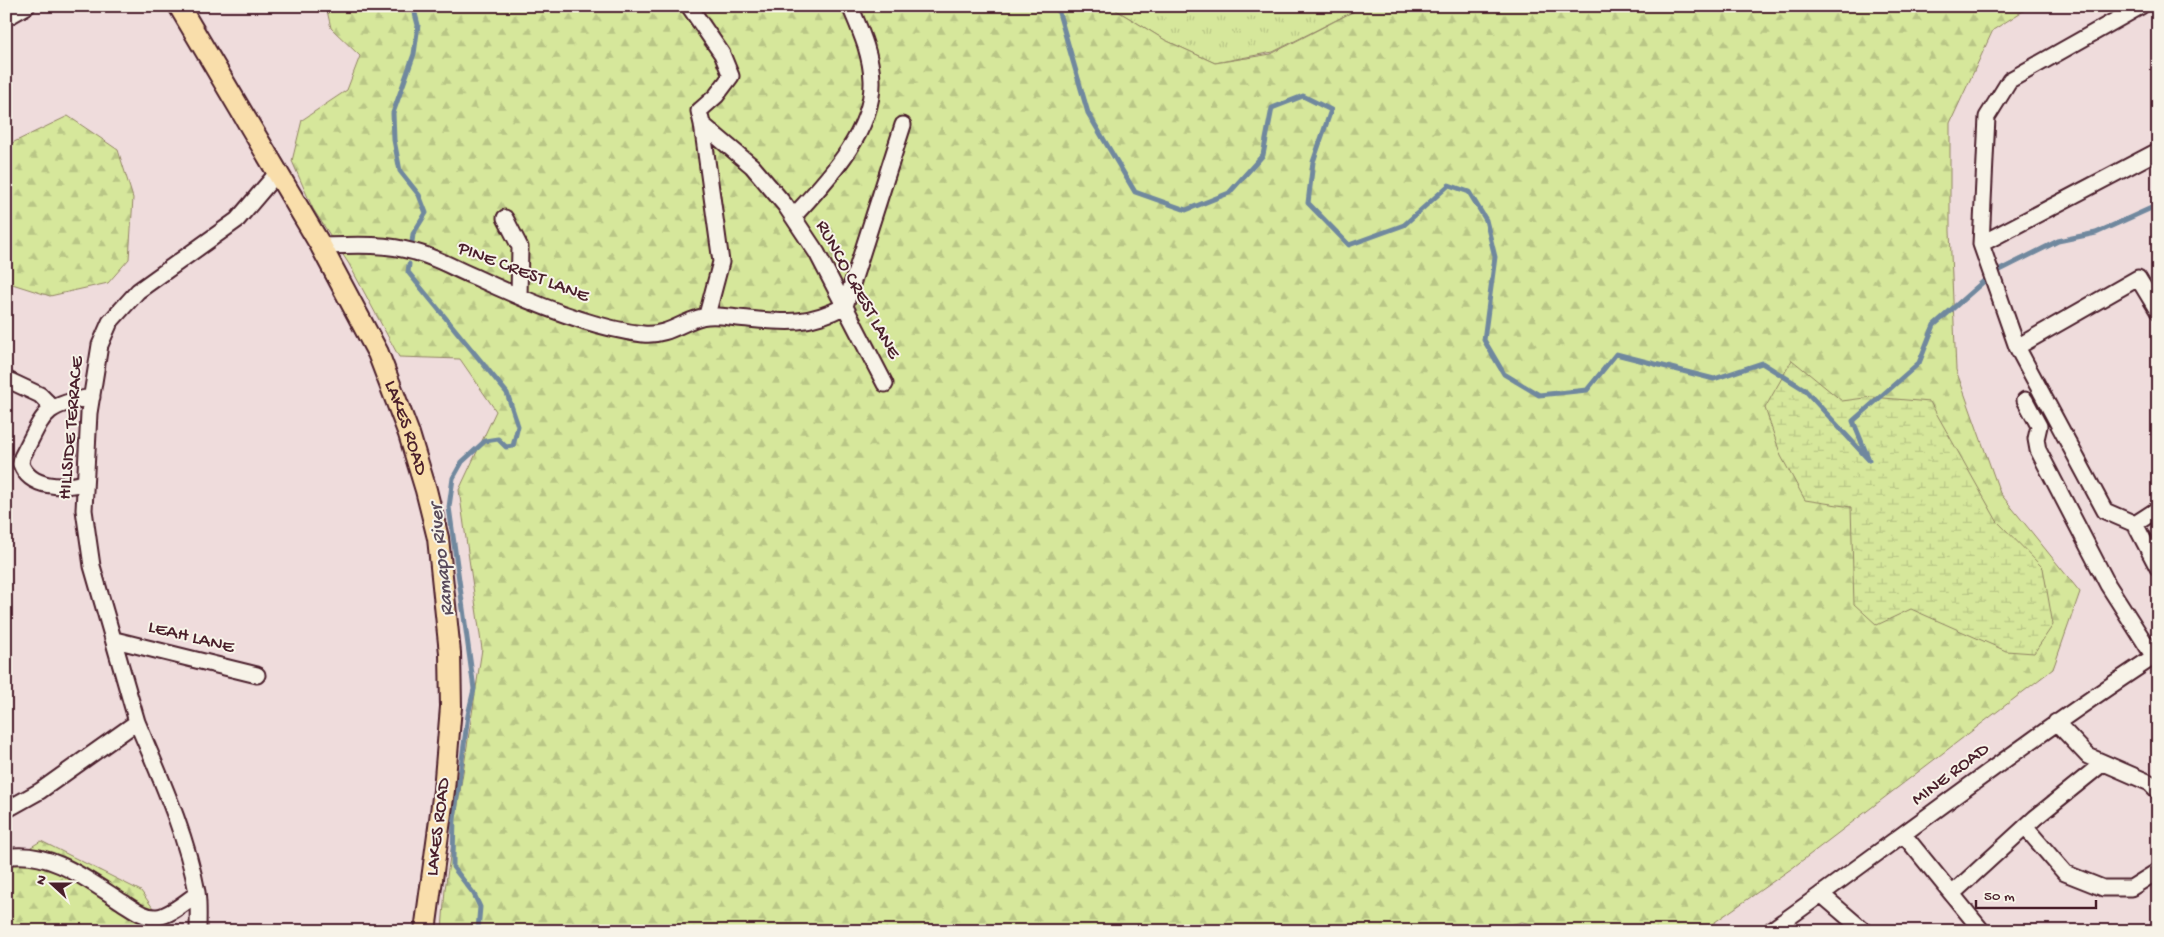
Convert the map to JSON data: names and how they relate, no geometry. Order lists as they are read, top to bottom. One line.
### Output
{"streets":{"main road":["LAKES ROAD"],"street":["PINE CREST LANE","RUNCO CREST LANE","HILLSIDE TERRACE","LEAH LANE","MINE ROAD"]},"crossings":[["PINE CREST LANE","LAKES ROAD"],["HILLSIDE TERRACE","LAKES ROAD"],["HILLSIDE TERRACE","LEAH LANE"]],"water":["Ramapo River"],"scale_bar":"50 m","north":"left"}
